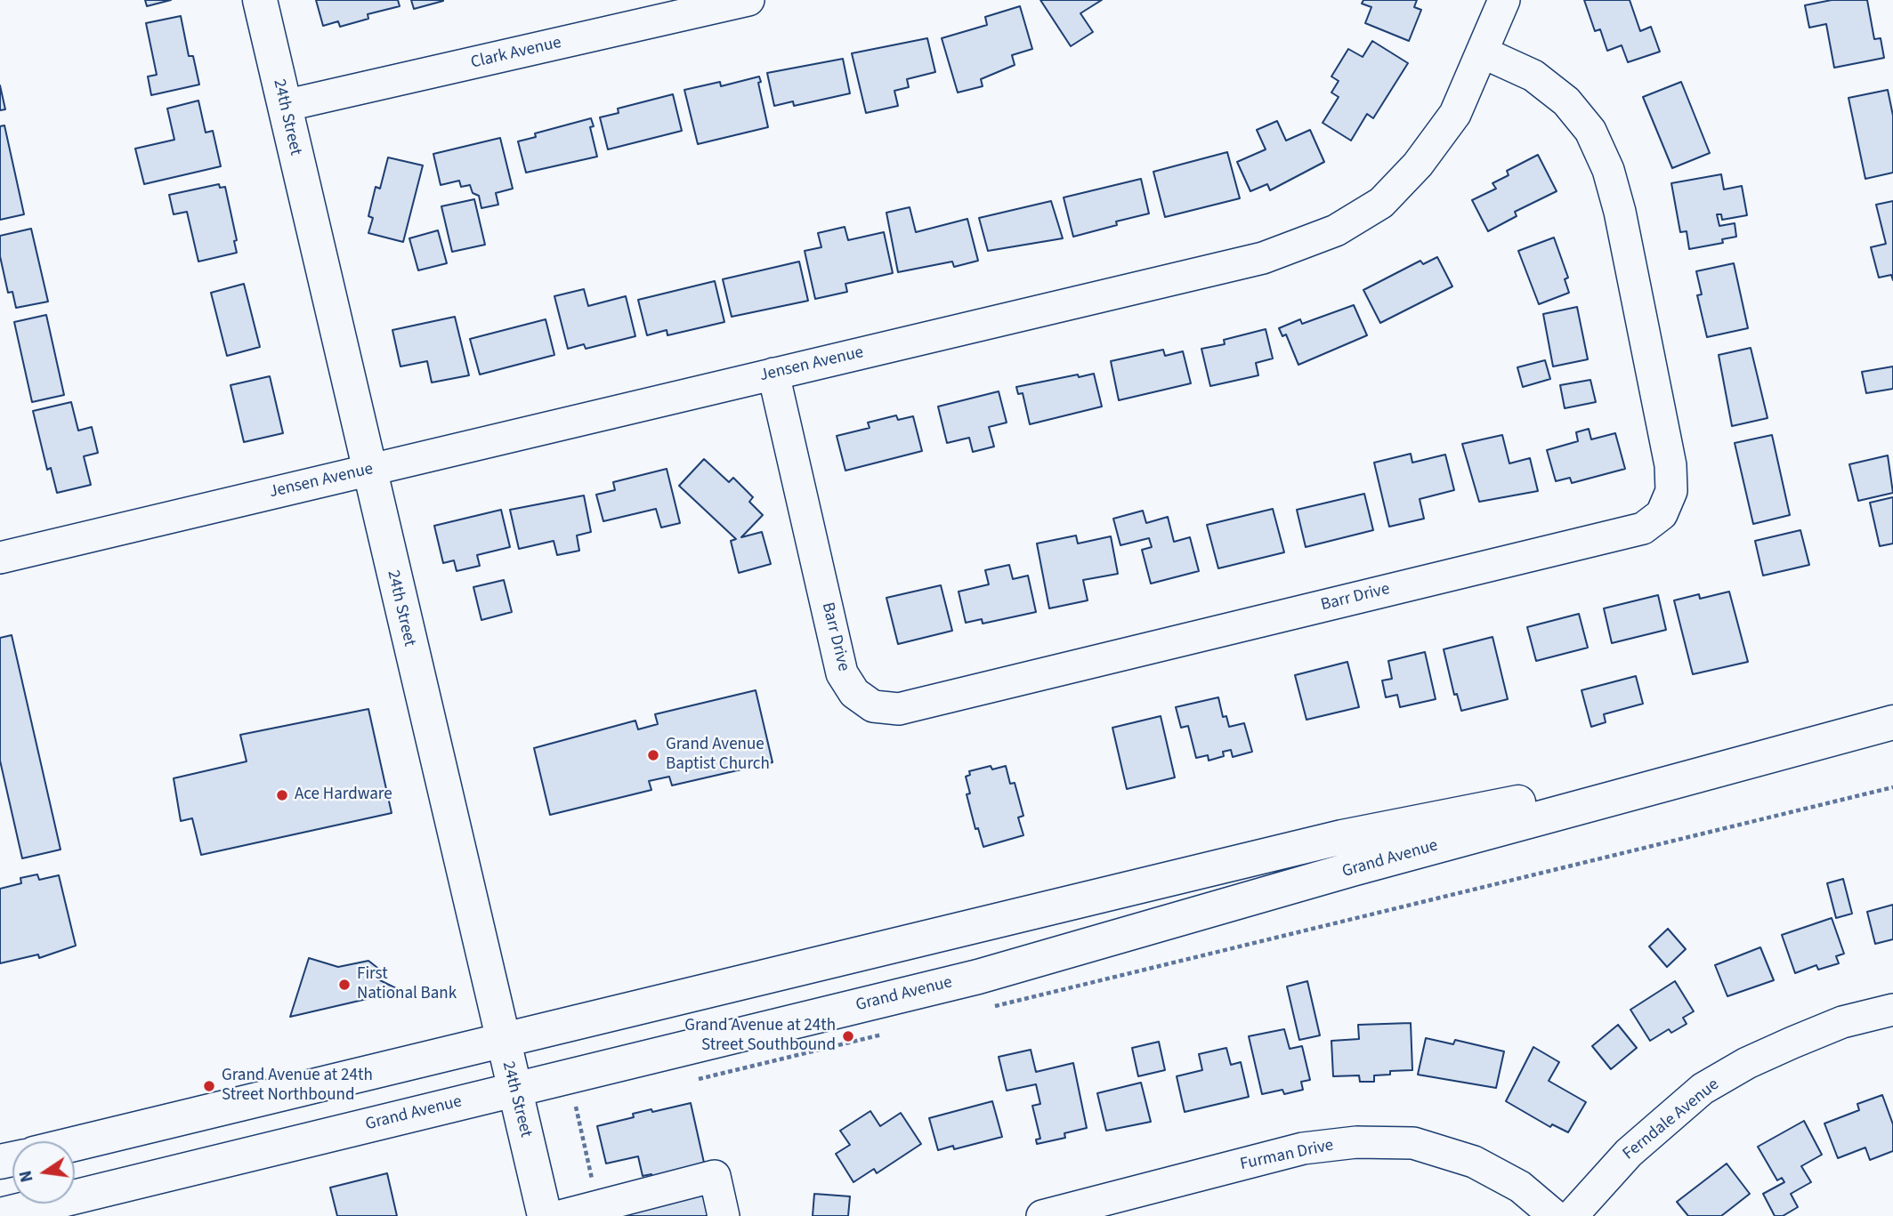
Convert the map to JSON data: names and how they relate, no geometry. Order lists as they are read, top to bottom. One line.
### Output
{"streets":{"main road":["24th Street","Grand Avenue"],"street":["Clark Avenue","Jensen Avenue","Barr Drive","Ferndale Avenue","Furman Drive"]},"crossings":[["Clark Avenue","24th Street"],["24th Street","Jensen Avenue"],["24th Street","Grand Avenue"],["Jensen Avenue","Barr Drive"]],"places":["Grand Avenue Baptist Church","Ace Hardware","First National Bank","Grand Avenue at 24th Street Southbound","Grand Avenue at 24th Street Northbound"],"north":"left"}
